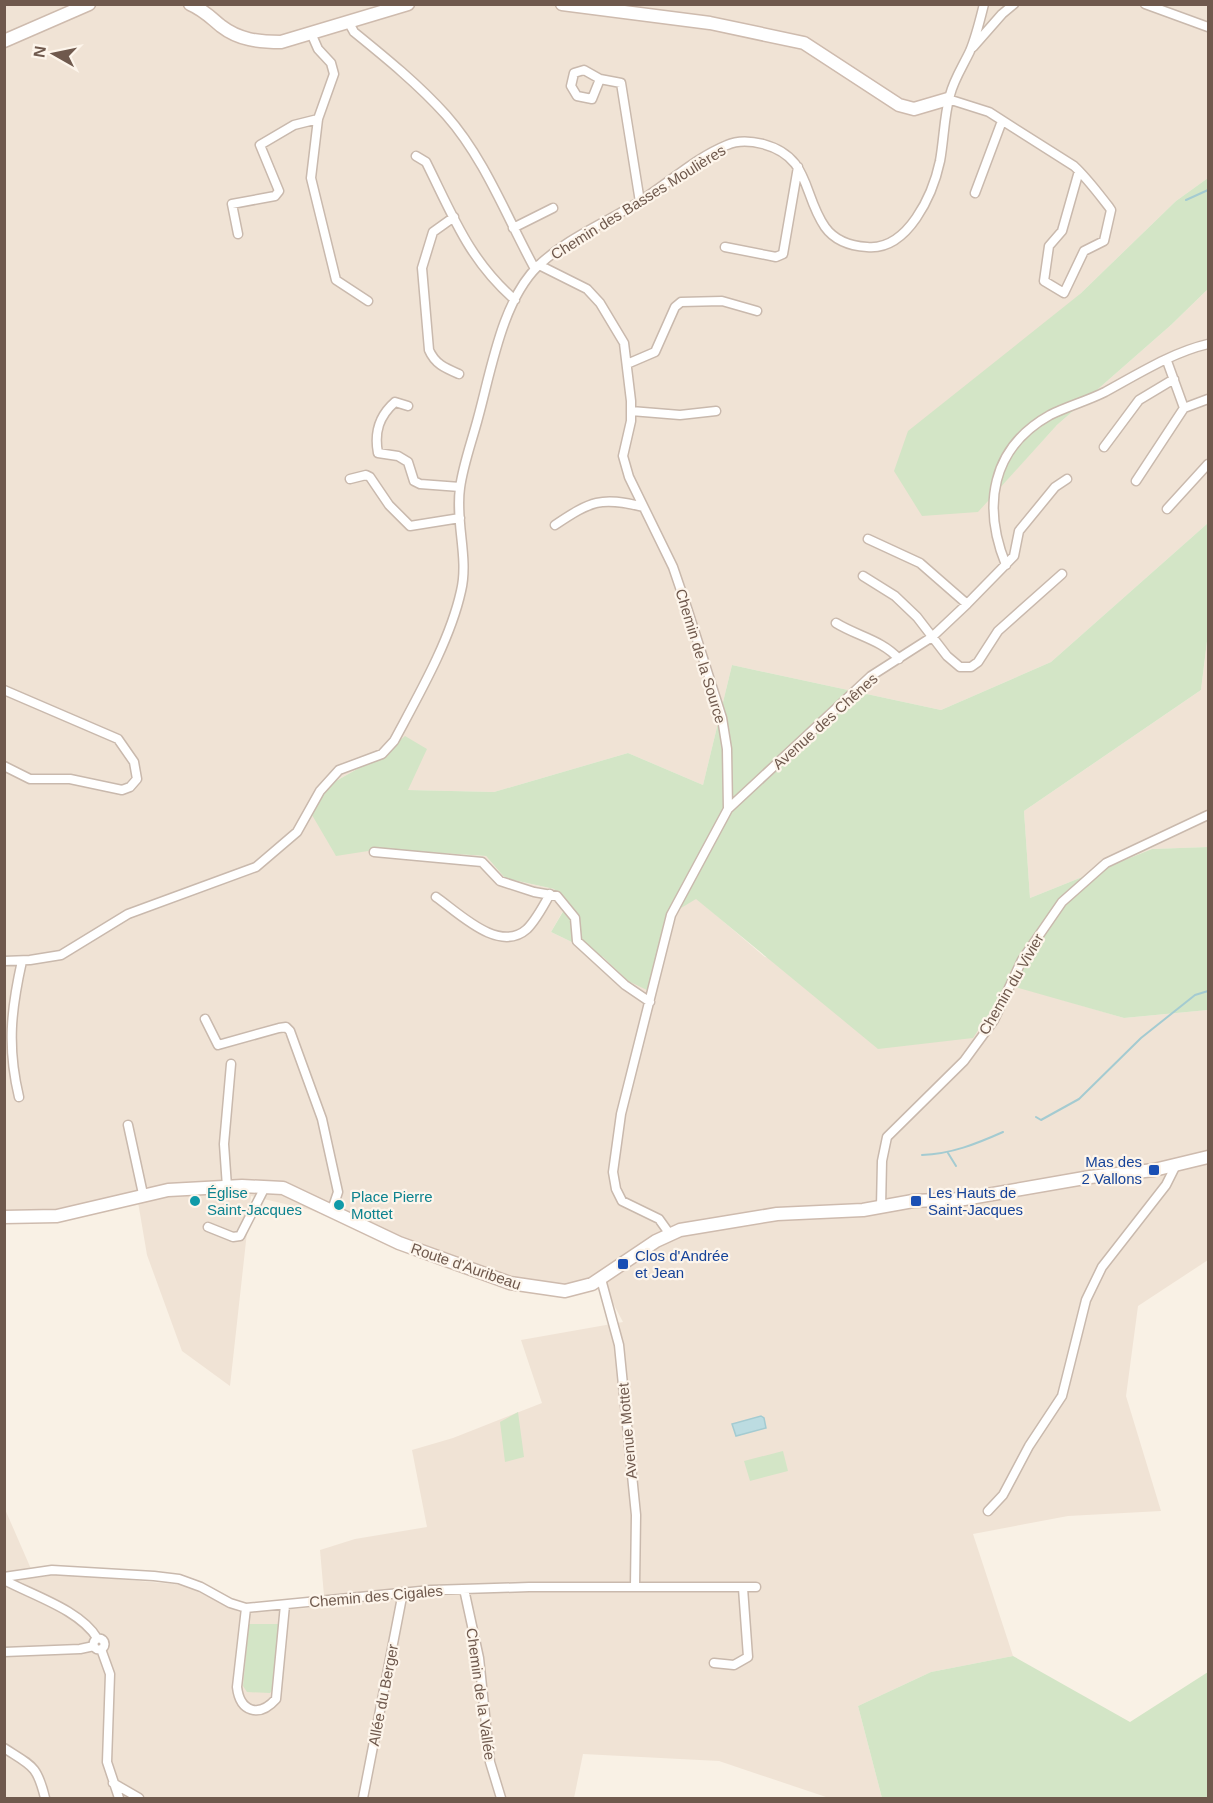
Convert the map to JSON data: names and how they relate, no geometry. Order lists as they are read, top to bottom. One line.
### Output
{"streets":{"street":["Chemin des Basses Moulières","Chemin de la Source","Avenue des Chênes","Chemin du Vivier","Route d'Auribeau","Avenue Mottet","Chemin des Cigales","Chemin de la Vallée","Allée du Berger"]},"crossings":[["Chemin des Basses Moulières","Chemin de la Source"],["Chemin de la Source","Avenue des Chênes"],["Chemin de la Source","Route d'Auribeau"],["Chemin du Vivier","Route d'Auribeau"],["Route d'Auribeau","Avenue Mottet"],["Avenue Mottet","Chemin des Cigales"],["Chemin des Cigales","Chemin de la Vallée"],["Chemin des Cigales","Allée du Berger"]],"places":{"transit":["Mas des 2 Vallons","Les Hauts de Saint-Jacques","Clos d'Andrée et Jean"],"other":["Église Saint-Jacques","Place Pierre Mottet"]},"north":"left"}
